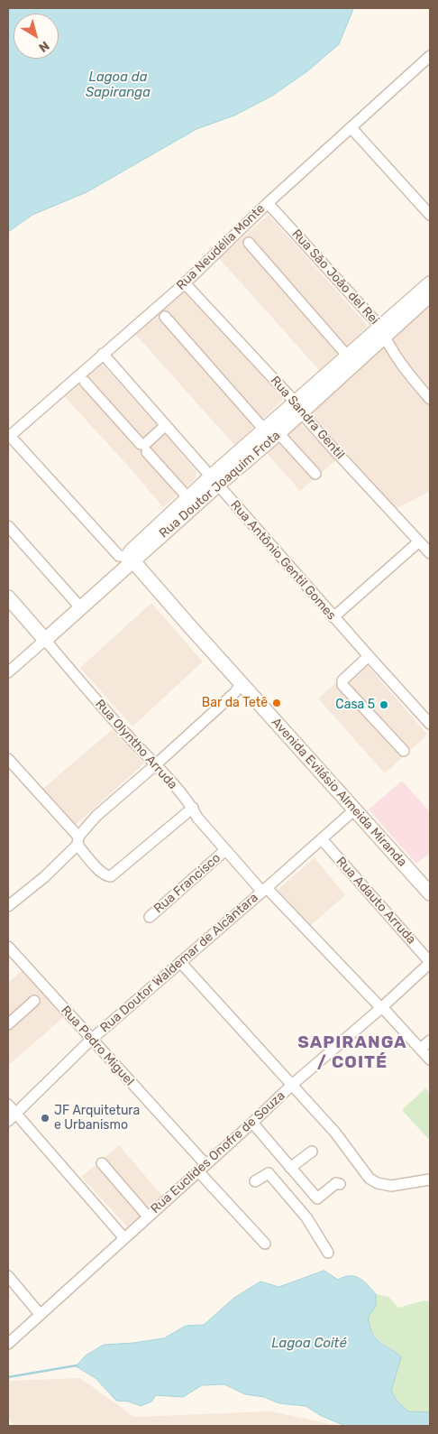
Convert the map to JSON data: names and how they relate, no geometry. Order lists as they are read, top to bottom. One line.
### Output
{"streets":{"street":["Rua Neudélia Monte","Rua São João del Rei","Rua Sandra Gentil","Rua Doutor Joaquim Frota","Rua Antônio Gentil Gomes","Rua Olyntho Arruda","Avenida Evilásio Almeida Miranda","Rua Francisco","Rua Adauto Arruda","Rua Doutor Waldemar de Alcântara","Rua Pedro Miguel","Rua Euclides Onofre de Souza"]},"crossings":[["Rua Neudélia Monte","Rua São João del Rei"],["Rua Neudélia Monte","Rua Sandra Gentil"],["Rua Neudélia Monte","Rua Antônio Gentil Gomes"],["Rua Neudélia Monte","Avenida Evilásio Almeida Miranda"],["Rua São João del Rei","Rua Doutor Joaquim Frota"],["Rua Sandra Gentil","Rua Doutor Joaquim Frota"],["Rua Doutor Joaquim Frota","Rua Antônio Gentil Gomes"],["Rua Doutor Joaquim Frota","Rua Olyntho Arruda"],["Rua Doutor Joaquim Frota","Avenida Evilásio Almeida Miranda"],["Rua Olyntho Arruda","Rua Francisco"],["Rua Olyntho Arruda","Rua Doutor Waldemar de Alcântara"],["Rua Olyntho Arruda","Rua Euclides Onofre de Souza"],["Avenida Evilásio Almeida Miranda","Rua Doutor Waldemar de Alcântara"],["Rua Adauto Arruda","Rua Doutor Waldemar de Alcântara"],["Rua Adauto Arruda","Rua Euclides Onofre de Souza"],["Rua Doutor Waldemar de Alcântara","Rua Pedro Miguel"],["Rua Pedro Miguel","Rua Euclides Onofre de Souza"]],"districts":["SAPIRANGA / COITÉ"],"water":["Lagoa da Sapiranga","Lagoa Coité"],"places":["Bar da Tetê","Casa 5","JF Arquitetura e Urbanismo"],"north":"bottom right"}
